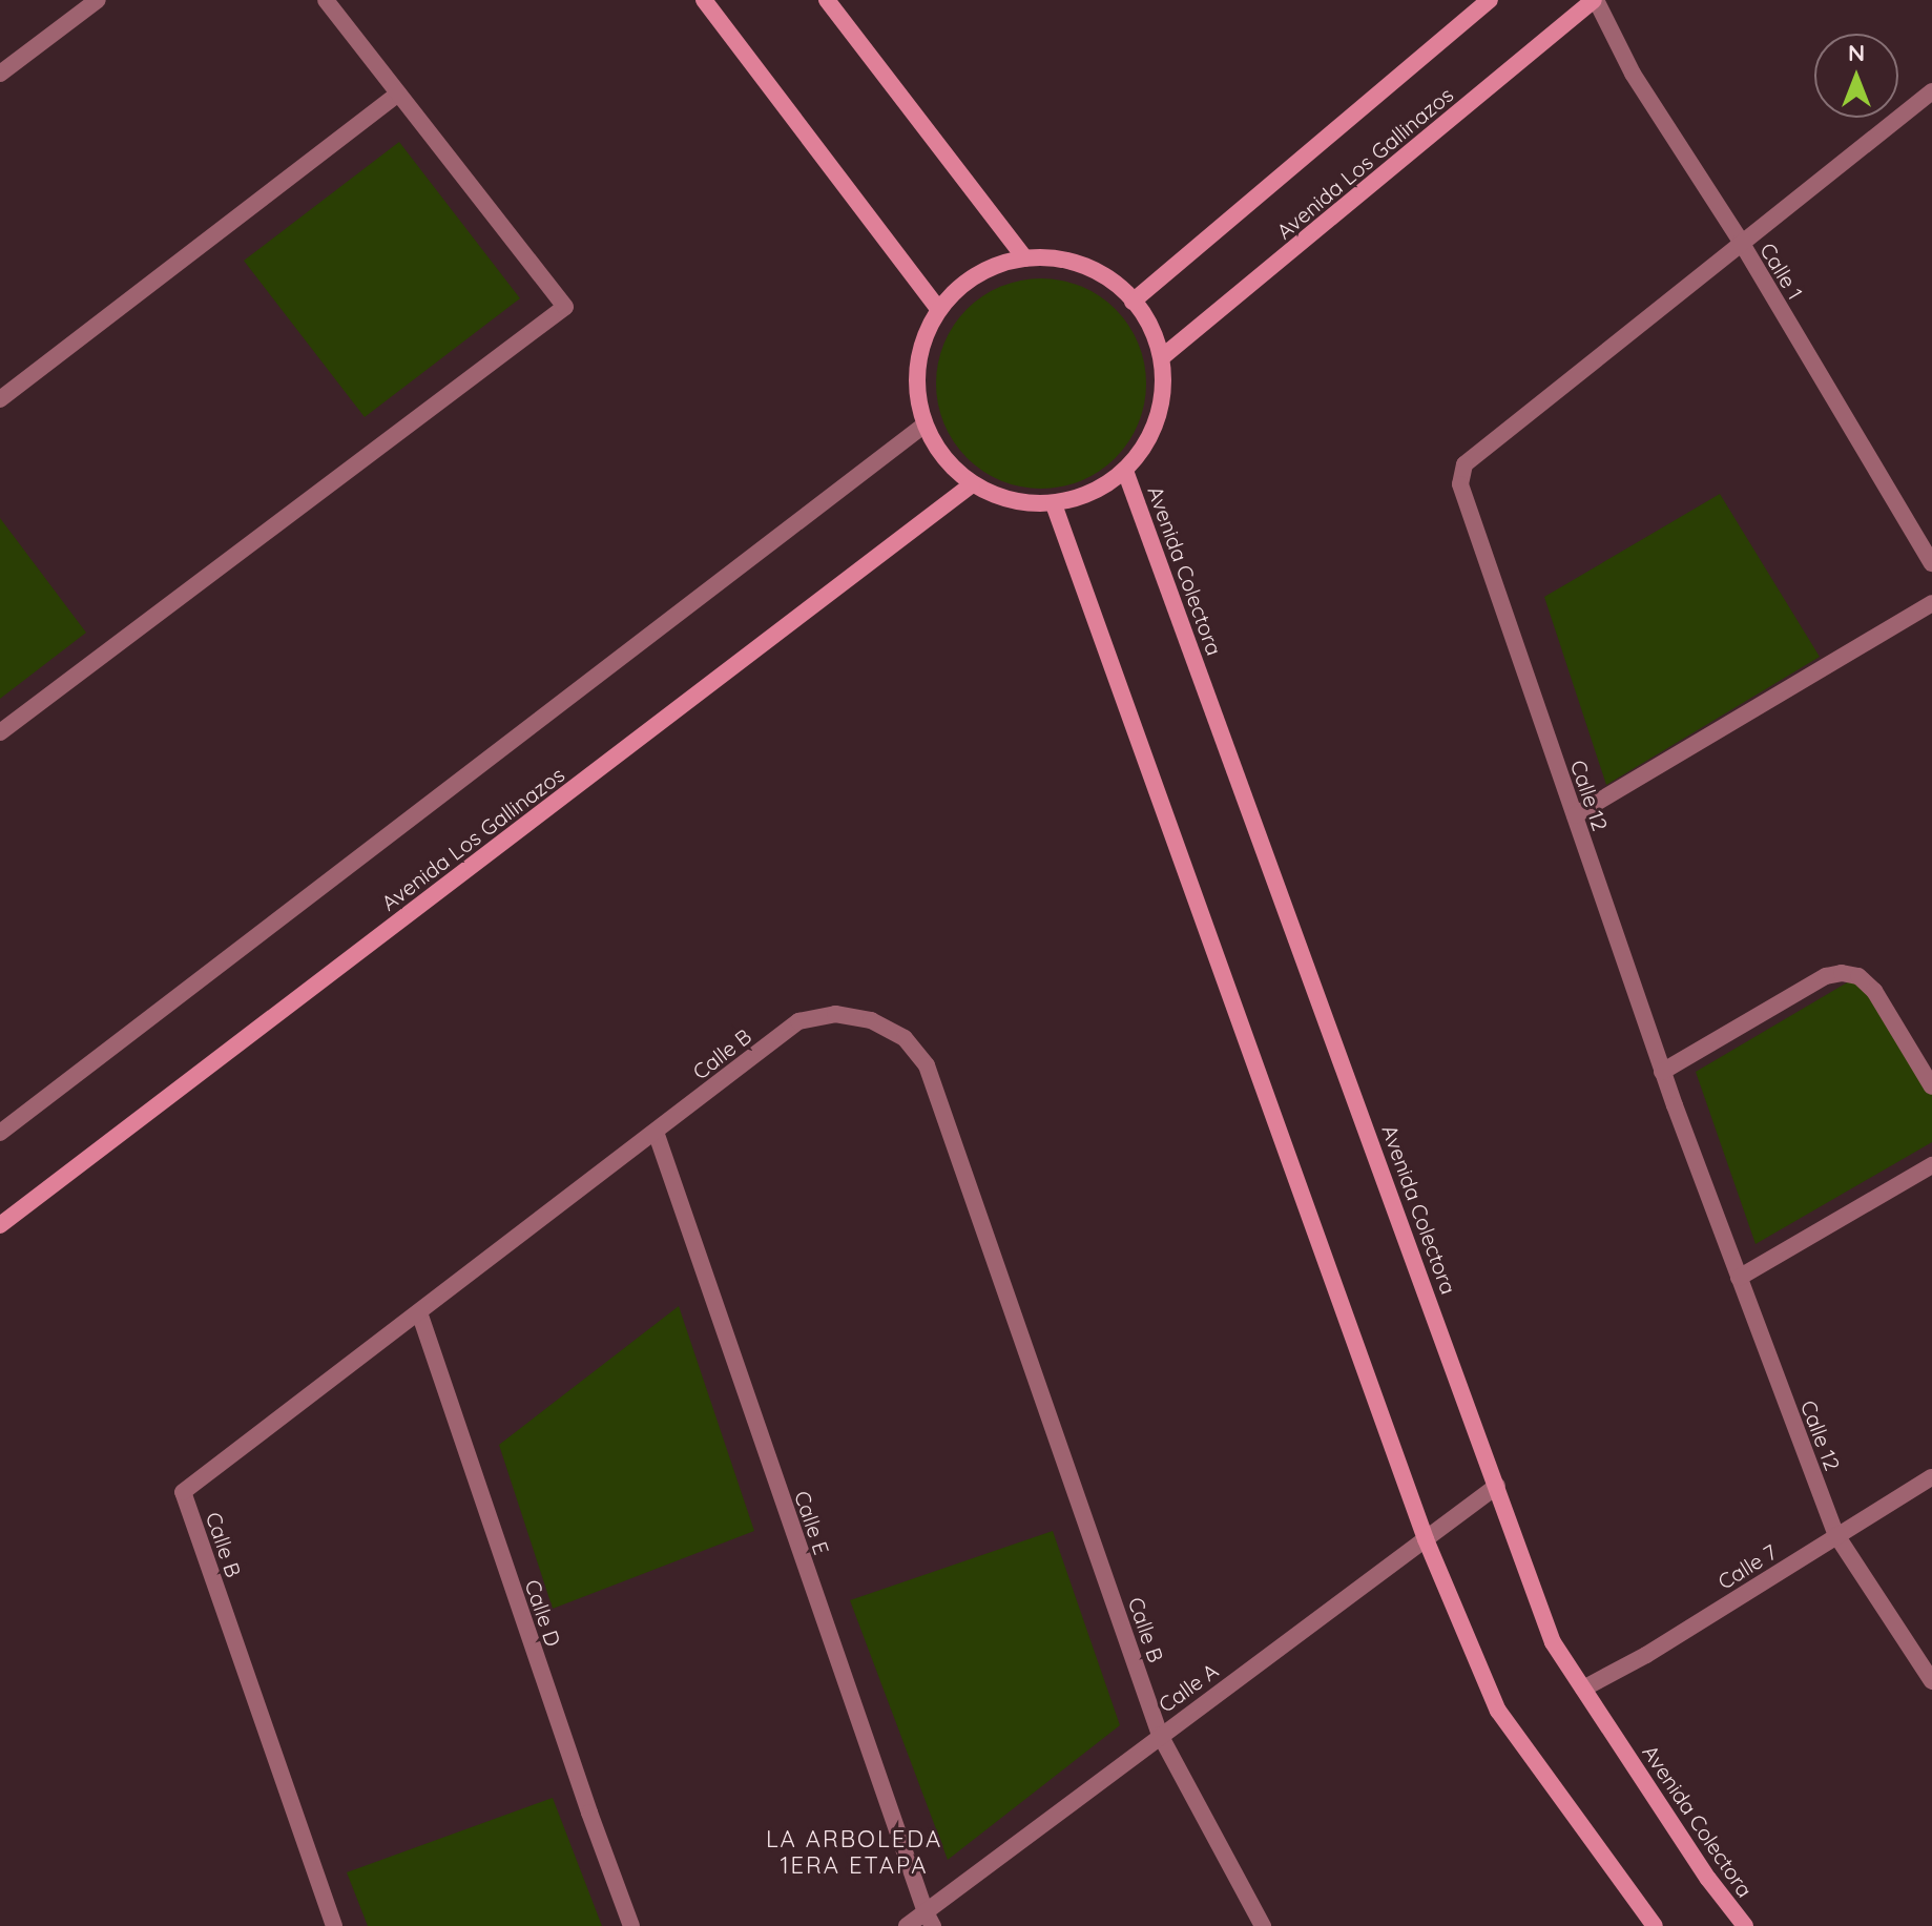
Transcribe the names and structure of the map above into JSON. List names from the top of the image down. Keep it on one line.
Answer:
{"streets":{"street":["Avenida Los Gallinazos","Calle 1","Avenida Colectora","Calle 12","Calle B","Calle E","Calle 7","Calle D","Calle A"]},"crossings":[["Avenida Los Gallinazos","Calle 1"],["Avenida Los Gallinazos","Avenida Colectora"],["Calle 1","Calle 12"],["Avenida Colectora","Calle 7"],["Avenida Colectora","Calle A"],["Calle 12","Calle 7"],["Calle B","Calle E"],["Calle B","Calle D"],["Calle B","Calle A"],["Calle E","Calle A"]],"districts":["LA ARBOLEDA 1ERA ETAPA"],"north":"top"}
